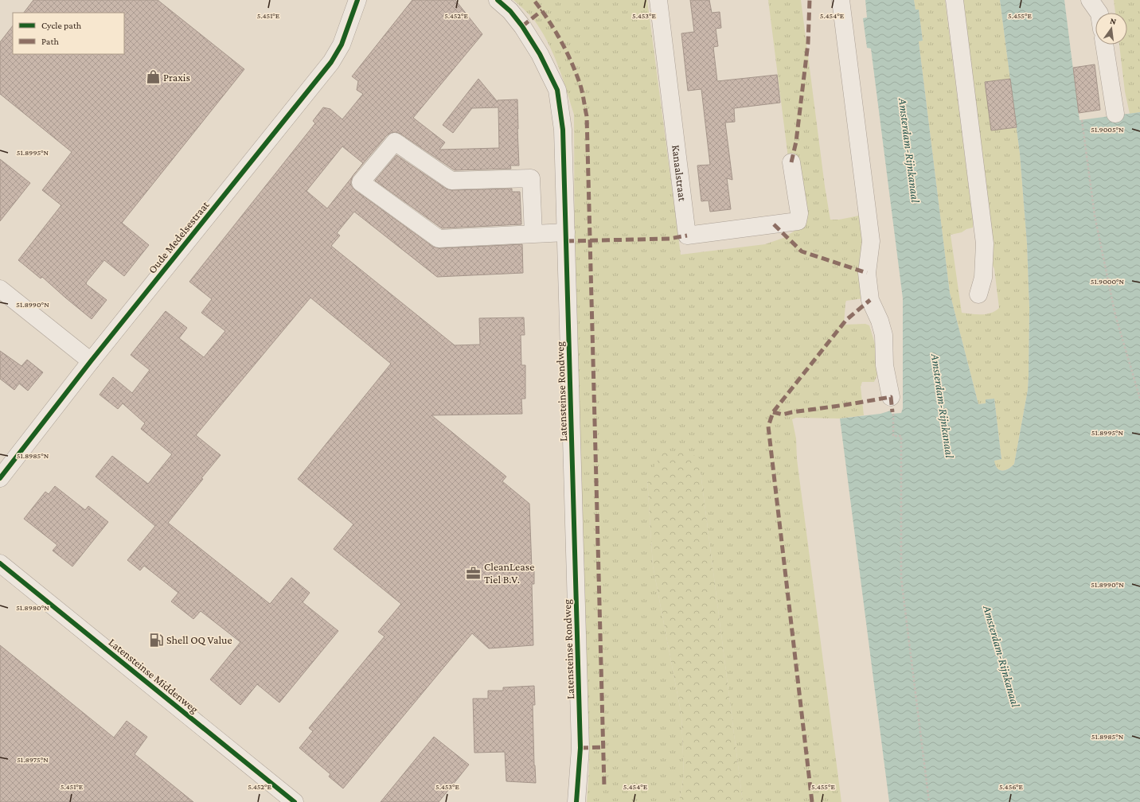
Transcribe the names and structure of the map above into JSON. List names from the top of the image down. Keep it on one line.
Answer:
{"streets":{"street":["Kanaalstraat","Oude Medelsestraat","Latensteinse Rondweg","Latensteinse Middenweg"]},"water":["Amsterdam-Rijnkanaal"],"places":{"shop":["Praxis"],"office":["CleanLease Tiel B.V."],"fuel station":["Shell OQ Value"]},"legend":["Cycle path","Path"],"north":"top","coordinates":["5.451°E","5.452°E","5.453°E","5.454°E","5.455°E","51.9005°N","51.8995°N","51.9000°N","51.8990°N","51.8985°N","51.8980°N","51.8975°N","5.456°E"]}
